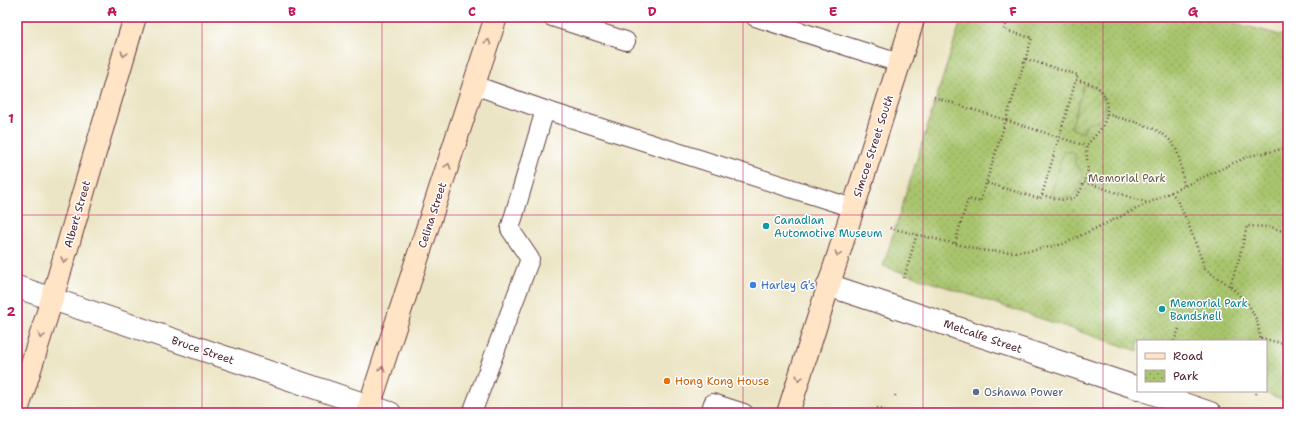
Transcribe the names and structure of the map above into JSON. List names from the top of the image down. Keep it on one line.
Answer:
{"streets":{"street":["Simcoe Street South","Albert Street","Celina Street","Metcalfe Street","Bruce Street"]},"crossings":[["Simcoe Street South","Metcalfe Street"],["Albert Street","Bruce Street"],["Celina Street","Bruce Street"]],"one_way":["Simcoe Street South","Albert Street","Celina Street"],"parks":["Memorial Park"],"places":["Canadian Automotive Museum","Harley G's","Memorial Park Bandshell","Hong Kong House","Oshawa Power"],"legend":["Road","Park"],"grid":{"columns":["A","B","C","D","E","F","G"],"rows":["1","2"]}}
